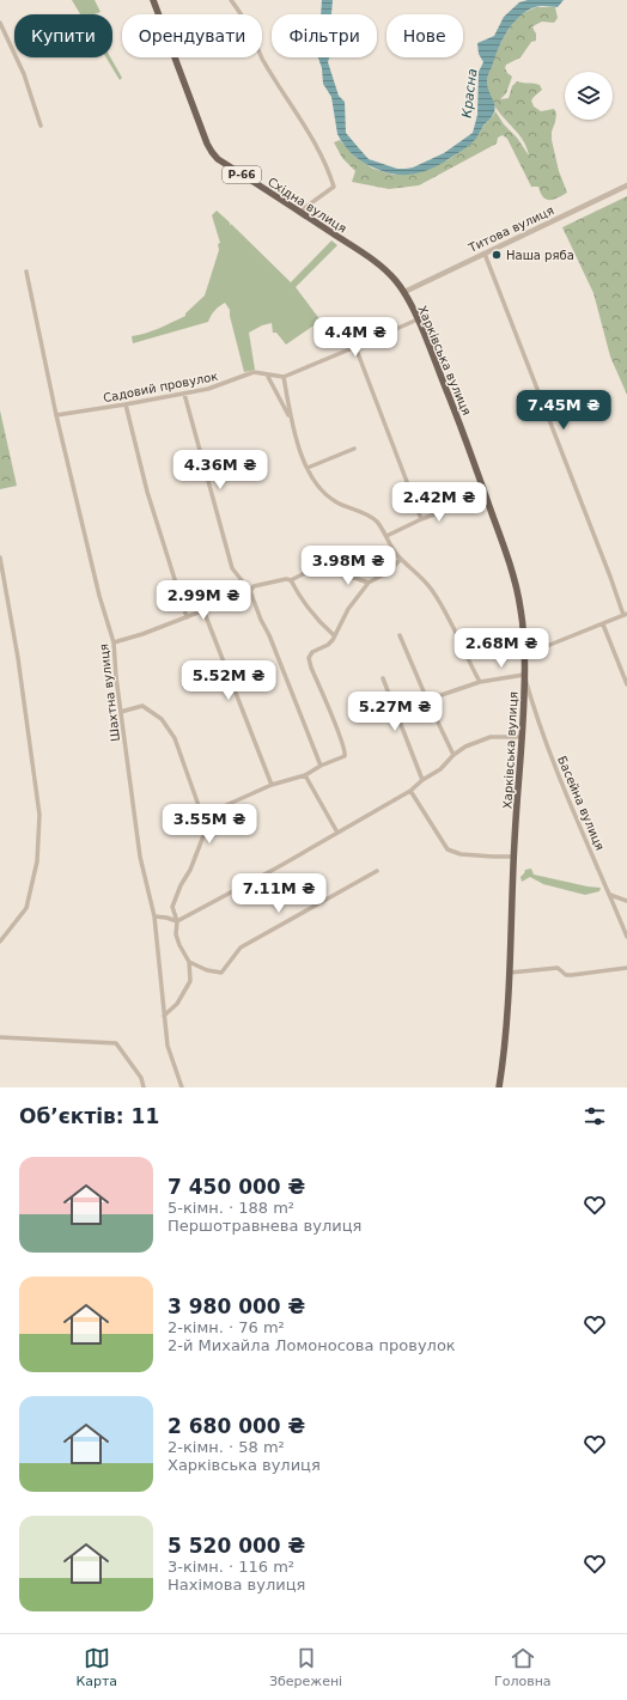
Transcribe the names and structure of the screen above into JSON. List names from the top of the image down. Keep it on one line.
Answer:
{"streets":{"main road":["Р-66","Східна вулиця","Харківська вулиця"],"street":["Титова вулиця","Садовий провулок","Шахтна вулиця","Басейна вулиця"]},"crossings":[["Східна вулиця","Титова вулиця"],["Східна вулиця","Харківська вулиця"],["Титова вулиця","Харківська вулиця"],["Харківська вулиця","Басейна вулиця"],["Садовий провулок","Шахтна вулиця"]],"water":["Красна"],"places":["Наша ряба"],"page":{"chip":["Купити","Орендувати","Фільтри","Нове"],"price":["4.4M ₴","7.45M ₴","4.36M ₴","2.42M ₴","3.98M ₴","2.99M ₴","2.68M ₴","5.52M ₴","5.27M ₴","3.55M ₴","7.11M ₴"],"heading":"Об’єктів: 11","list":[{"name":"7 450 000 ₴","note":"5-кімн. · 188 m² · Першотравнева вулиця"},{"name":"3 980 000 ₴","note":"2-кімн. · 76 m² · 2-й Михайла Ломоносова провулок"},{"name":"2 680 000 ₴","note":"2-кімн. · 58 m² · Харківська вулиця"},{"name":"5 520 000 ₴","note":"3-кімн. · 116 m² · Нахімова вулиця"}],"tabs":["Карта","Збережені","Головна"]}}
